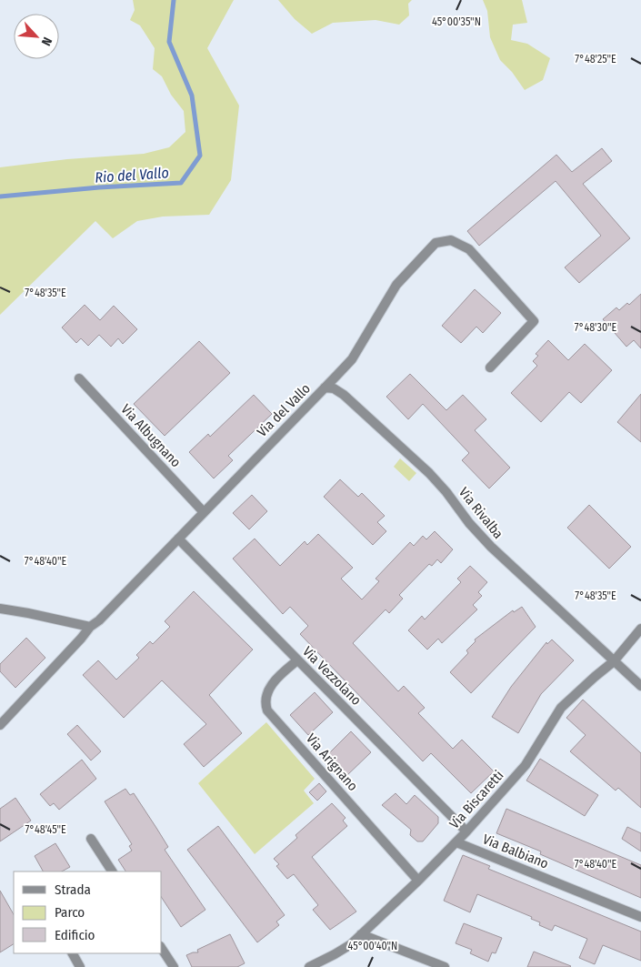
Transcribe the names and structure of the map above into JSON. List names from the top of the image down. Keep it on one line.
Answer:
{"streets":{"street":["Via del Vallo","Via Albugnano","Via Rivalba","Via Vezzolano","Via Arignano","Via Biscaretti","Via Balbiano"]},"crossings":[["Via del Vallo","Via Albugnano"],["Via del Vallo","Via Rivalba"],["Via del Vallo","Via Vezzolano"],["Via Rivalba","Via Biscaretti"],["Via Vezzolano","Via Arignano"],["Via Vezzolano","Via Biscaretti"],["Via Arignano","Via Biscaretti"],["Via Biscaretti","Via Balbiano"]],"water":["Rio del Vallo"],"legend":["Strada","Parco","Edificio"],"north":"bottom right","coordinates":["45°00'35\"N","7°48'25\"E","7°48'35\"E","7°48'30\"E","7°48'40\"E","7°48'45\"E","45°00'40\"N"]}
